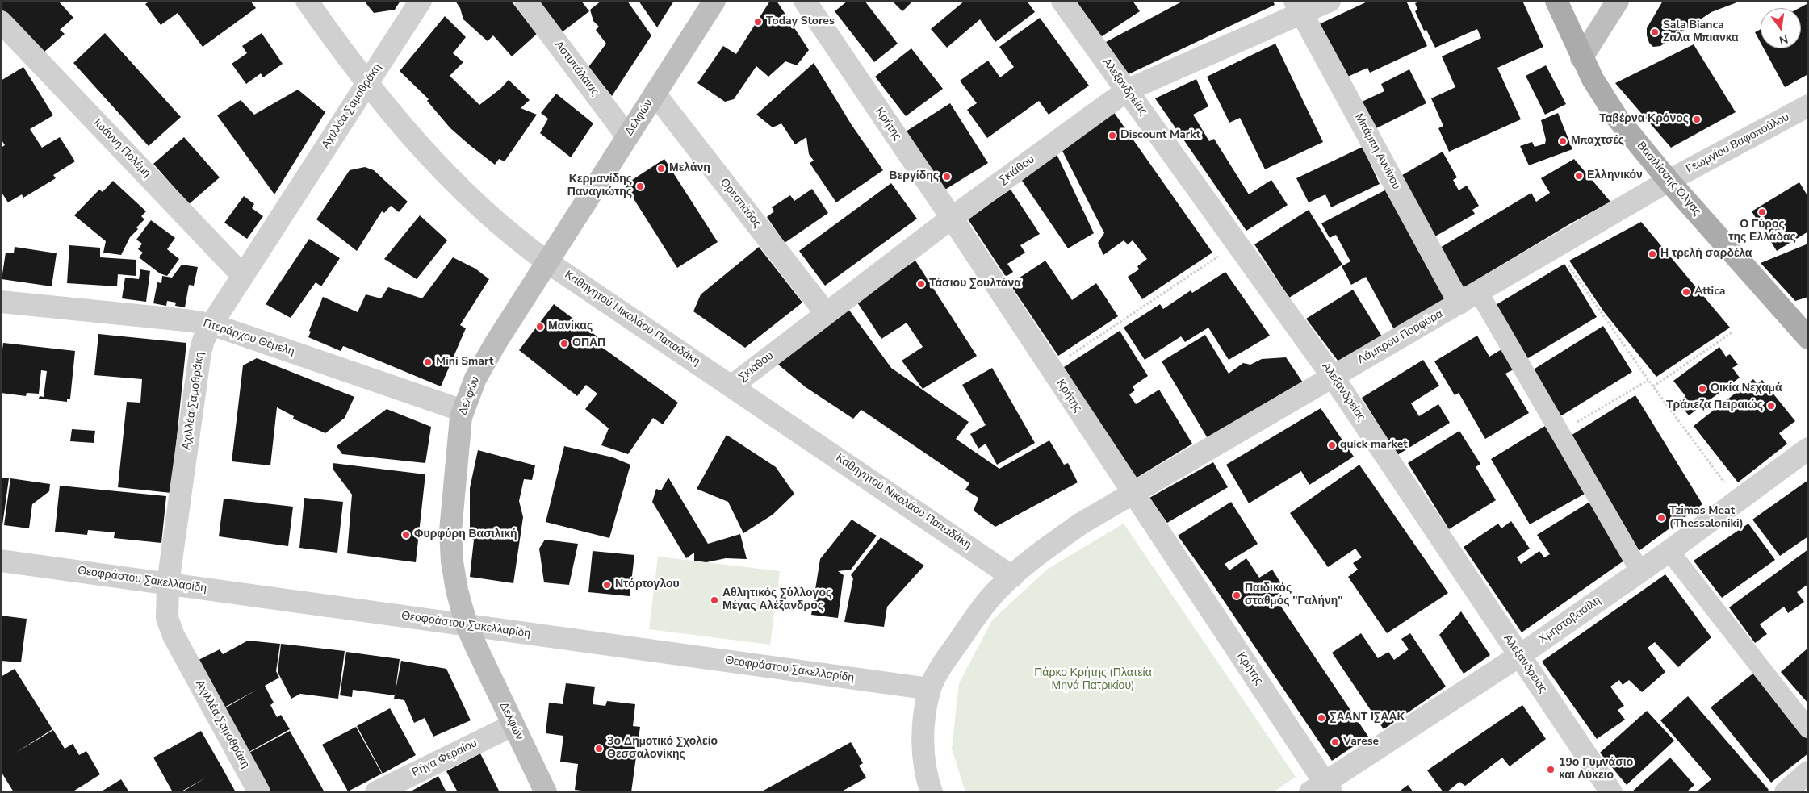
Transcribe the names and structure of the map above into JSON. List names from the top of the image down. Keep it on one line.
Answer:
{"streets":{"main road":["Δελφών","Βασιλίσσης Όλγας"],"street":["Αστυπάλαιας","Αλεξανδρείας","Αχιλλέα Σαμοθράκη","Κρήτης","Γεωργίου Βαφοπούλου","Ιωάννη Πολέμη","Μπάμπη Αννίνου","Σκιάθου","Ορεστιάδος","Καθηγητού Νικολάου Παπαδάκη","Λάμπρου Πορφύρα","Πτεράρχου Θέμελη","Θεοφράστου Σακελλαρίδη","Χρηστοβασίλη","Ρήγα Φεραίου"]},"crossings":[["Αστυπάλαιας","Δελφών"],["Αλεξανδρείας","Σκιάθου"],["Αλεξανδρείας","Λάμπρου Πορφύρα"],["Αλεξανδρείας","Χρηστοβασίλη"],["Αχιλλέα Σαμοθράκη","Ιωάννη Πολέμη"],["Αχιλλέα Σαμοθράκη","Καθηγητού Νικολάου Παπαδάκη"],["Αχιλλέα Σαμοθράκη","Πτεράρχου Θέμελη"],["Αχιλλέα Σαμοθράκη","Θεοφράστου Σακελλαρίδη"],["Δελφών","Ορεστιάδος"],["Δελφών","Καθηγητού Νικολάου Παπαδάκη"],["Δελφών","Πτεράρχου Θέμελη"],["Δελφών","Θεοφράστου Σακελλαρίδη"],["Δελφών","Ρήγα Φεραίου"],["Κρήτης","Σκιάθου"],["Κρήτης","Λάμπρου Πορφύρα"],["Κρήτης","Χρηστοβασίλη"],["Γεωργίου Βαφοπούλου","Βασιλίσσης Όλγας"],["Γεωργίου Βαφοπούλου","Λάμπρου Πορφύρα"],["Μπάμπη Αννίνου","Σκιάθου"],["Μπάμπη Αννίνου","Λάμπρου Πορφύρα"],["Σκιάθου","Ορεστιάδος"],["Σκιάθου","Καθηγητού Νικολάου Παπαδάκη"],["Βασιλίσσης Όλγας","Λάμπρου Πορφύρα"],["Καθηγητού Νικολάου Παπαδάκη","Λάμπρου Πορφύρα"],["Λάμπρου Πορφύρα","Θεοφράστου Σακελλαρίδη"]],"parks":["Πάρκο Κρήτης (Πλατεία Μηνά Πατρικίου)"],"places":["Today Stores","Sala Bianca Ζαλα Μπιανκα","Ταβέρνα Κρόνος","Discount Markt","Μπαχτσές","Μελάνη","Ελληνικόν","Βεργίδης","Κερμανίδης Παναγιώτης","Ο Γύρος της Ελλάδας","Η τρελή σαρδέλα","Τάσιου Σουλτάνα","Attica","Μανίκας","ΟΠΑΠ","Mini Smart","Οικία Νεχαμά","Τράπεζα Πειραιώς","quick market","Tzimas Meat (Thessaloniki)","Φυρφύρη Βασιλική","Ντόρτογλου","Παιδικός σταθμός \"Γαλήνη\"","Αθλητικός Σύλλογος Μέγας Αλέξανδρος","ΣΑΑΝΤ ΙΣΑΑΚ","Varese","3ο Δημοτικό Σχολείο Θεσσαλονίκης","19ο Γυμνάσιο και Λύκειο"],"north":"bottom"}
